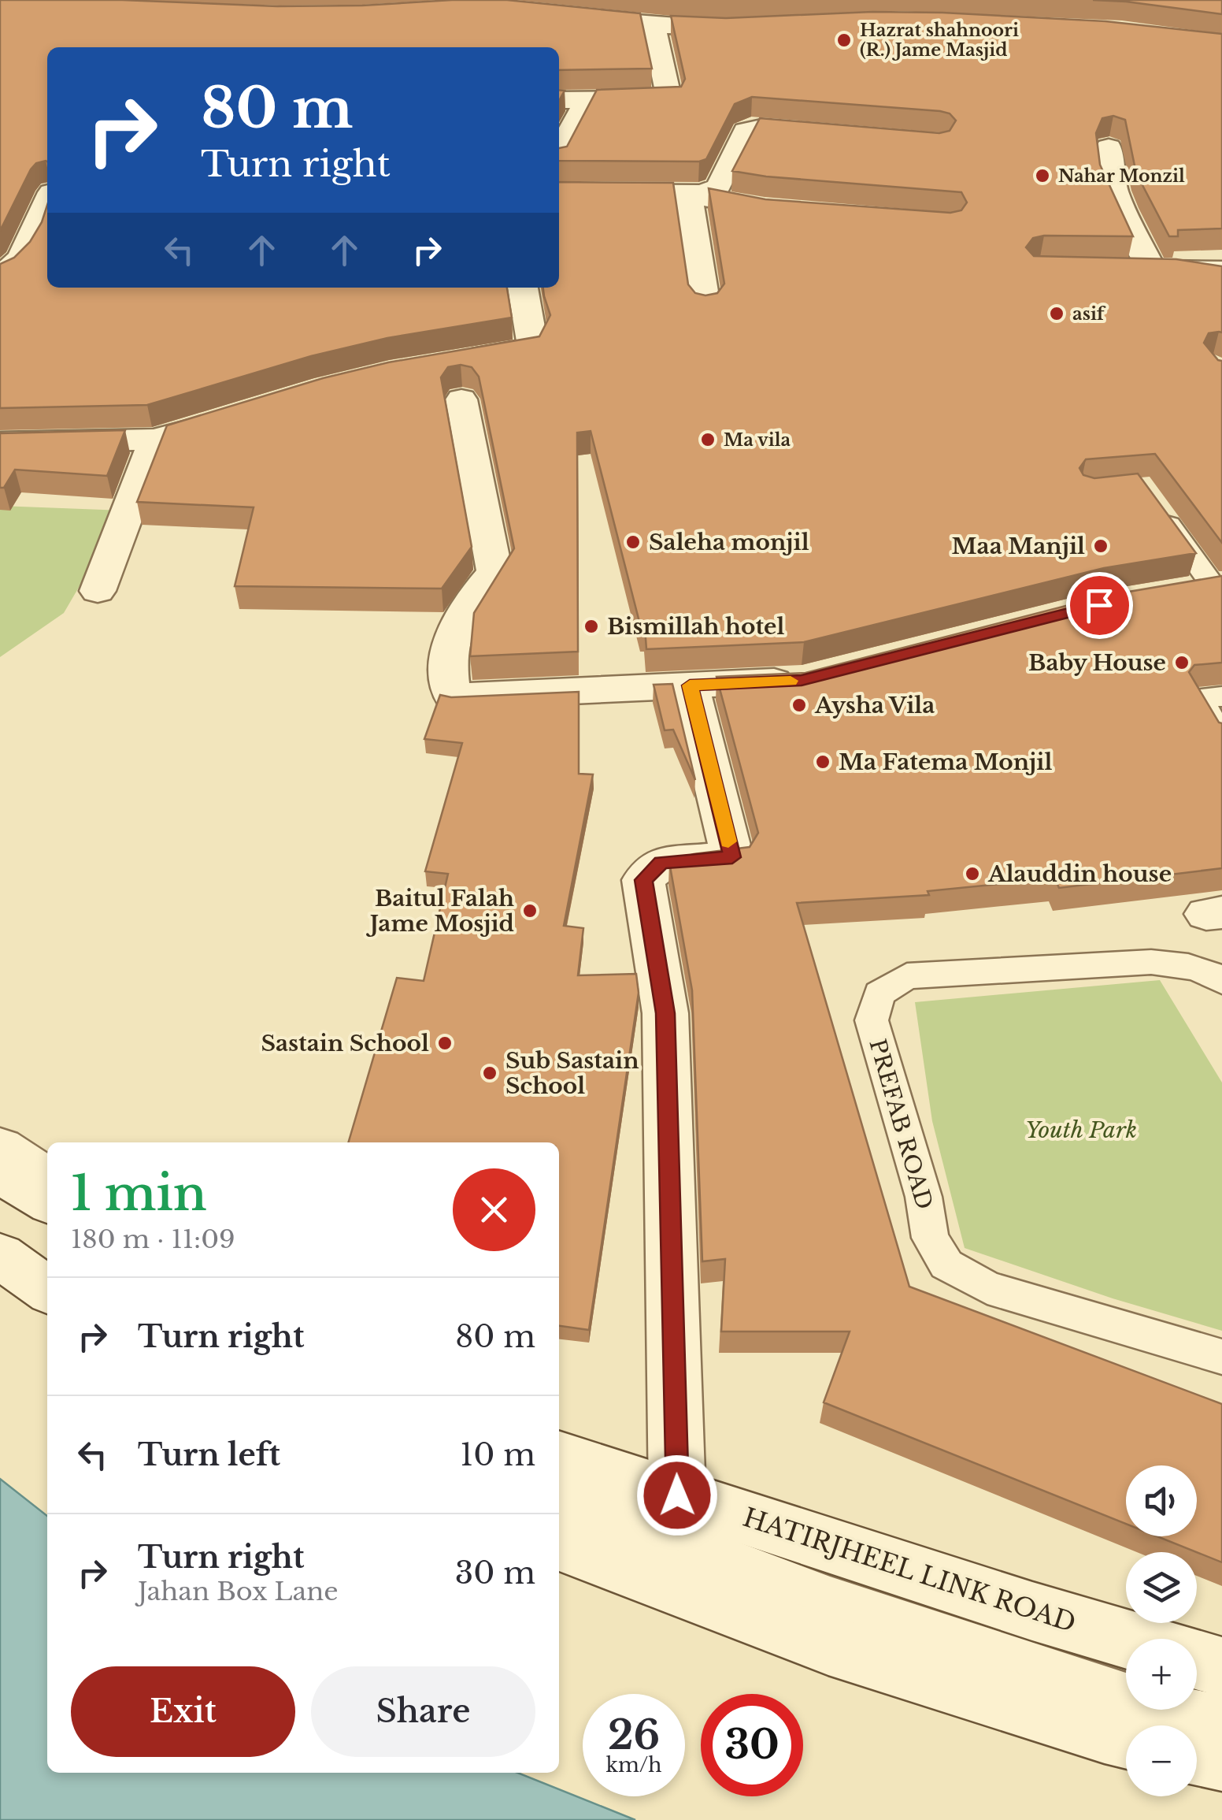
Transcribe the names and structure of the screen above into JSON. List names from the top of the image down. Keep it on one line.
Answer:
{"streets":{"street":["HATIRJHEEL LINK ROAD"],"lane":["PREFAB ROAD"]},"parks":["Youth Park"],"places":["Hazrat shahnoori (R.) Jame Masjid","Nahar Monzil","asif","Ma vila","Saleha monjil","Maa Manjil","Bismillah hotel","Baby House","Aysha Vila","Ma Fatema Monjil","Alauddin house","Baitul Falah Jame Mosjid","Sastain School","Sub Sastain School"],"page":{"turn":["80 m","Turn right"],"heading":["1 min","180 m · 11:09"],"list":[{"name":"Turn right","value":"80 m"},{"name":"Turn left","value":"10 m"},{"name":"Turn right","note":"Jahan Box Lane","value":"30 m"}],"map_buttons":["+","−"],"buttons":["Exit","Share"],"speed":"26 km/h","limit":"30"}}
